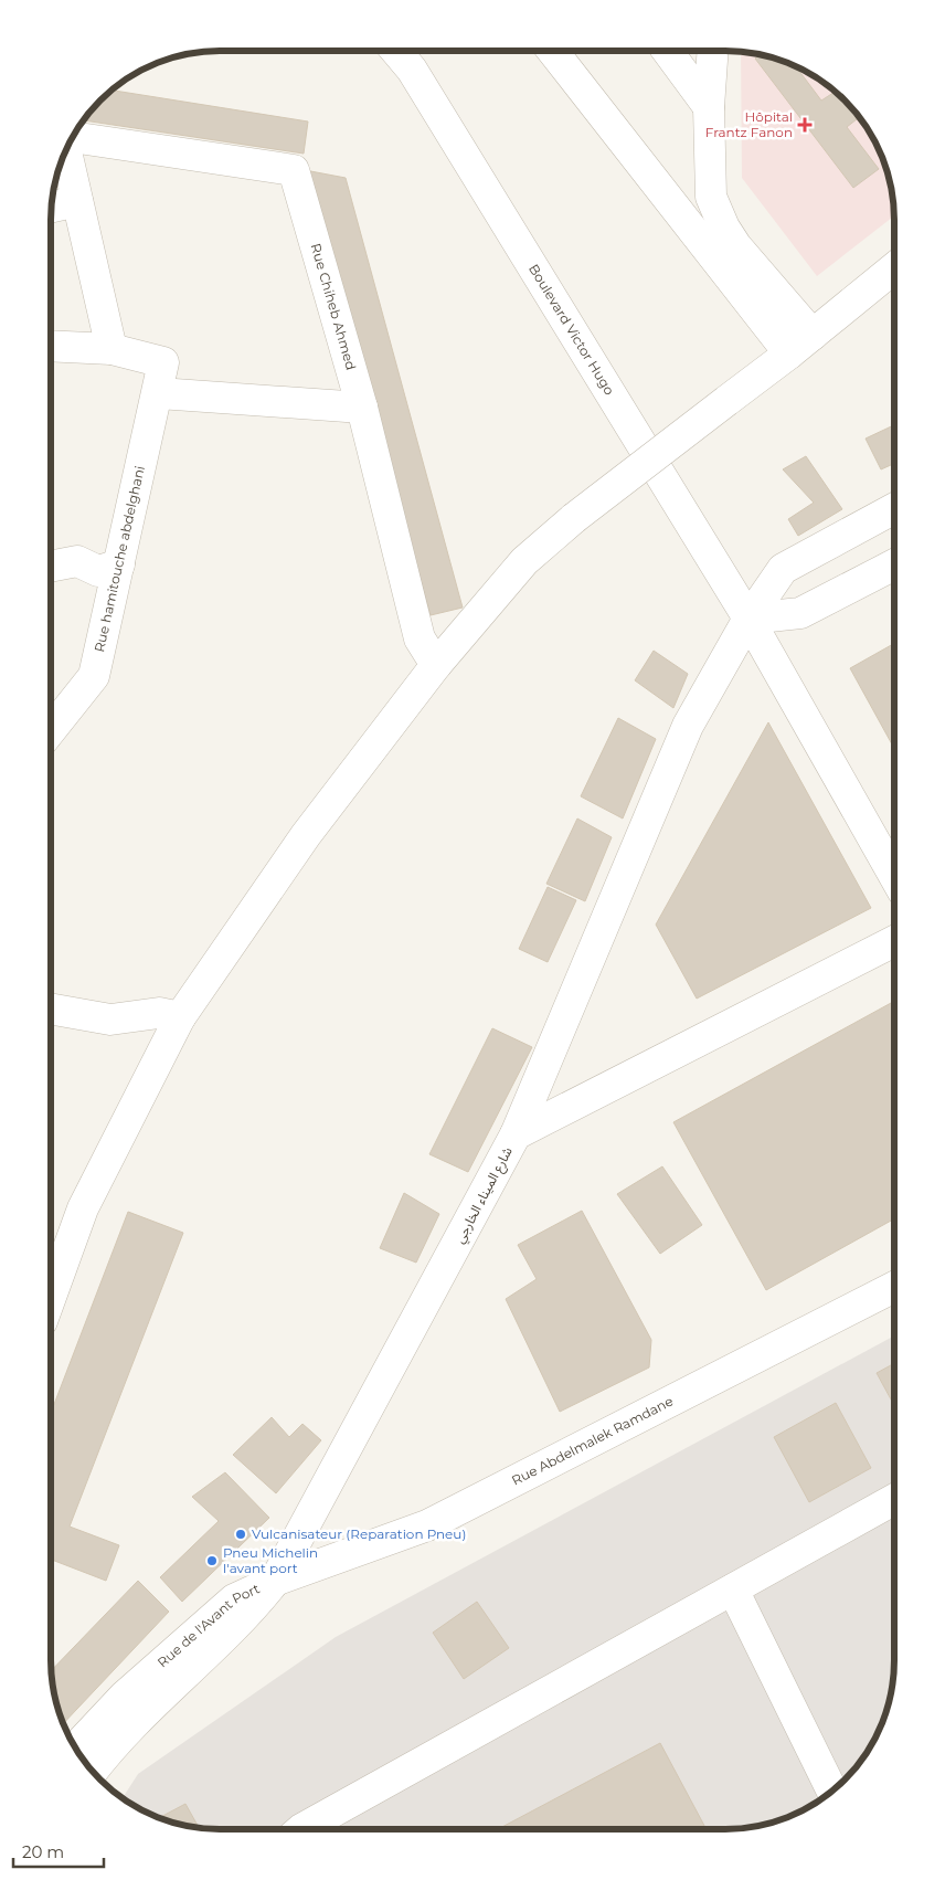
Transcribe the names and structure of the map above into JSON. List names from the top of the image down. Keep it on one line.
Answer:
{"streets":{"street":["Rue Chiheb Ahmed","Boulevard Victor Hugo","Rue hamitouche abdelghani","شارع الميناء الخارجي","Rue Abdelmalek Ramdane","Rue de l'Avant Port"]},"crossings":[["شارع الميناء الخارجي","Rue Abdelmalek Ramdane"],["شارع الميناء الخارجي","Rue de l'Avant Port"],["Rue Abdelmalek Ramdane","Rue de l'Avant Port"]],"places":{"health":["Hôpital Frantz Fanon"],"other":["Vulcanisateur (Reparation Pneu)","Pneu Michelin l'avant port"]},"scale_bar":"20 m"}
